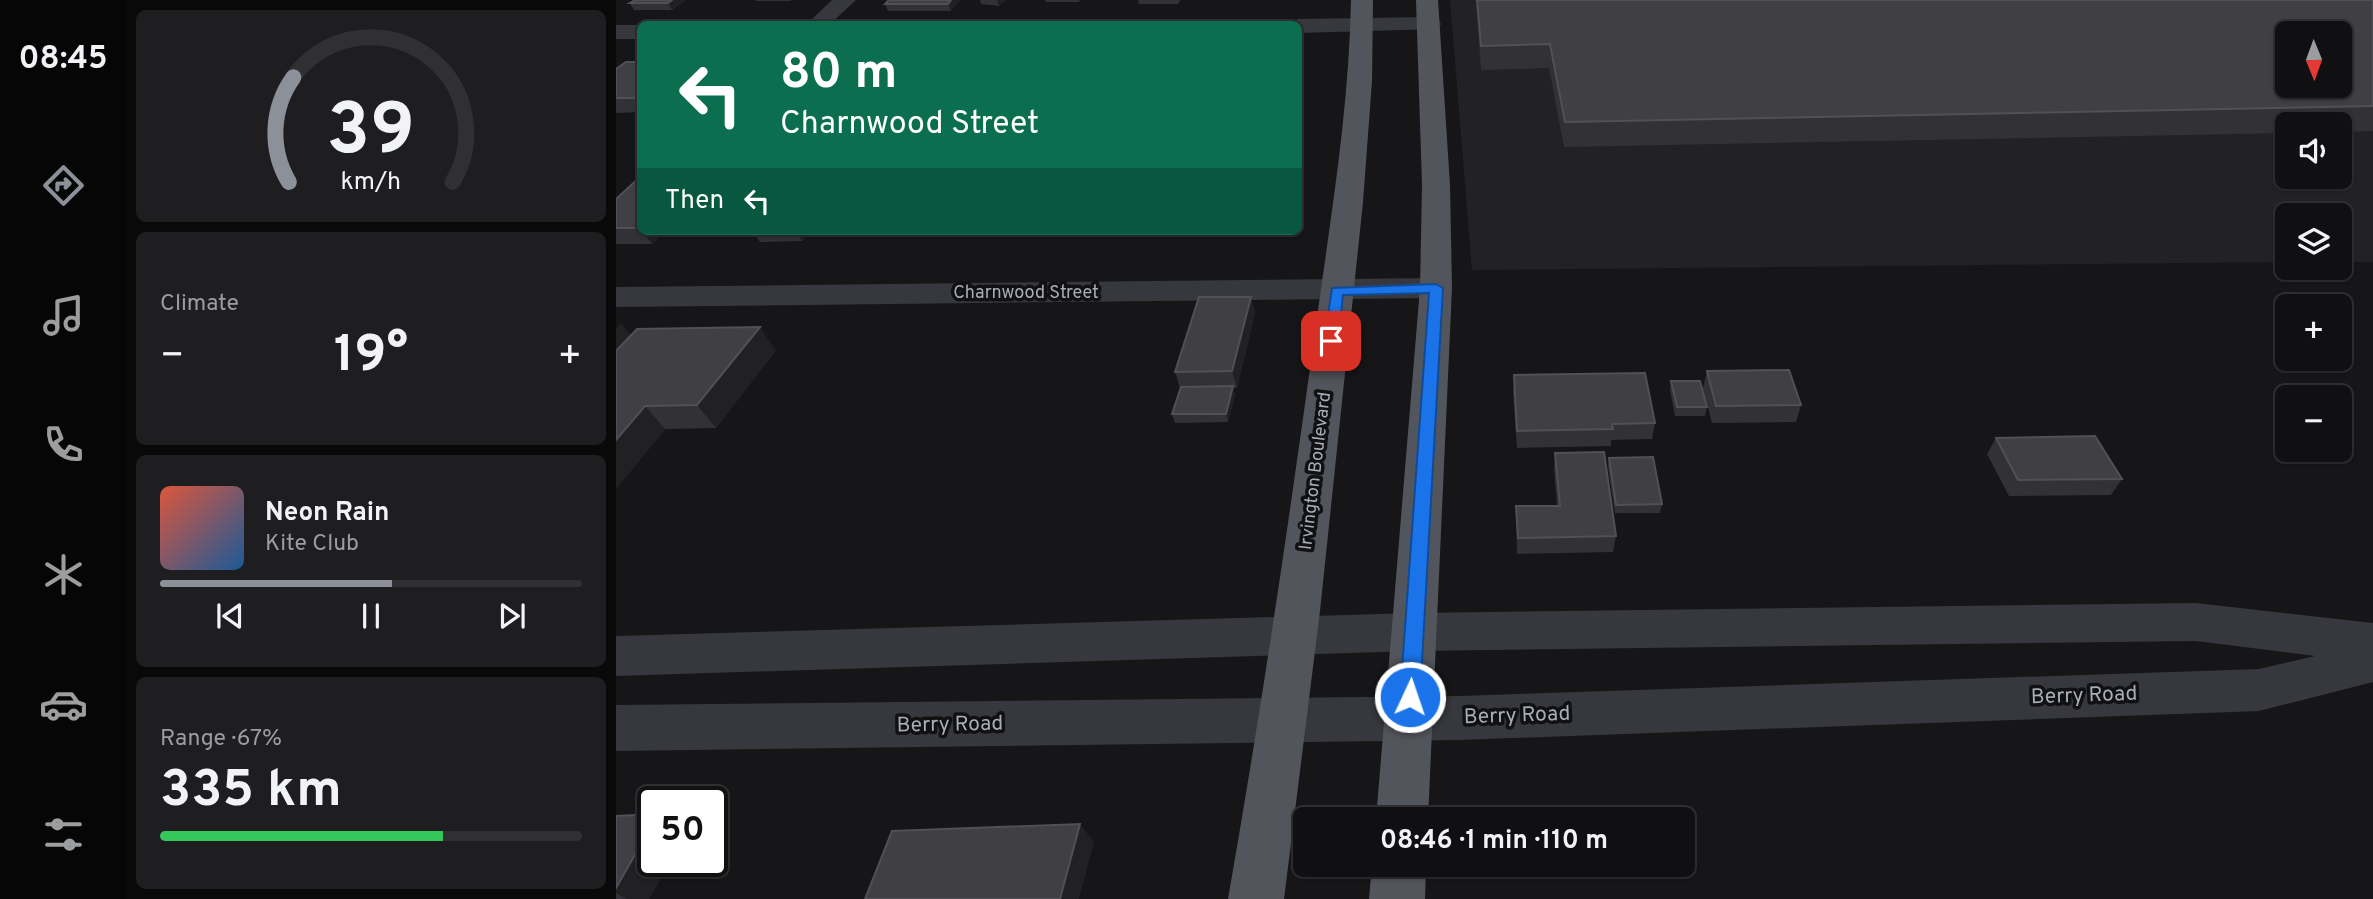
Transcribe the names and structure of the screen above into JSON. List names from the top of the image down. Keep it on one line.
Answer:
{"streets":{"main road":["Irvington Boulevard"],"street":["Charnwood Street","Berry Road"]},"crossings":[["Charnwood Street","Irvington Boulevard"],["Irvington Boulevard","Berry Road"]],"north":"bottom","page":{"tabs":"08:45","map_buttons":["+","−"],"turn":["80 m","Charnwood Street"],"then":"Then","tile":["Climate",["Range · 67%","335 km"]],"heat":["−","19°","+"],"song":["Neon Rain","Kite Club"],"limit":"50","trip":"08:46 · 1 min · 110 m","gauge":["39","km/h"]}}
